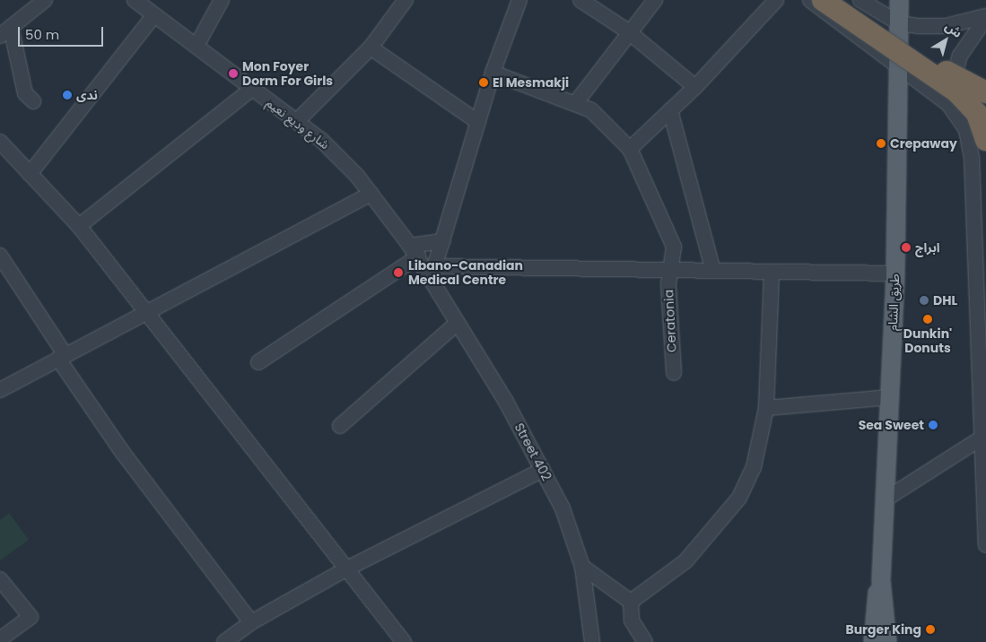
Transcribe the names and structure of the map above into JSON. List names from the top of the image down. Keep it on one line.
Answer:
{"streets":{"main road":["طريق الشام"],"street":["شارع وديع نعيم","Ceratonia","Street 402"]},"crossings":[["شارع وديع نعيم","Street 402"]],"places":["Mon Foyer Dorm For Girls","El Mesmakji","ندى","Crepaway","ابراج","Libano-Canadian Medical Centre","DHL","Dunkin' Donuts","Sea Sweet","Burger King"],"scale_bar":"50 m","north":"top right"}
